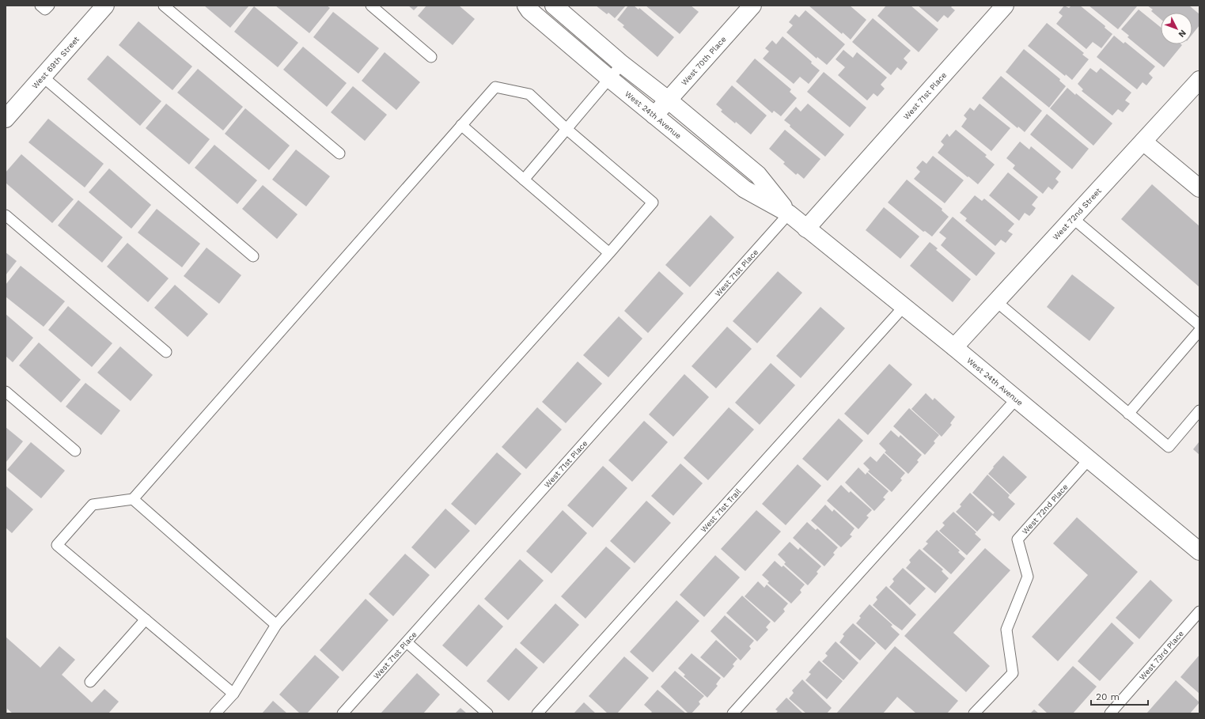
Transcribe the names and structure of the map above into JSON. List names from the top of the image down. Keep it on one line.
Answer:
{"streets":{"street":["West 70th Place","West 69th Street","West 71st Place","West 24th Avenue","West 72nd Street"],"lane":["West 72nd Place","West 71st Trail","West 73rd Place"]},"crossings":[["West 70th Place","West 24th Avenue"],["West 71st Place","West 24th Avenue"],["West 24th Avenue","West 72nd Street"],["West 24th Avenue","West 72nd Place"],["West 24th Avenue","West 71st Trail"]],"scale_bar":"20 m","north":"bottom right"}
